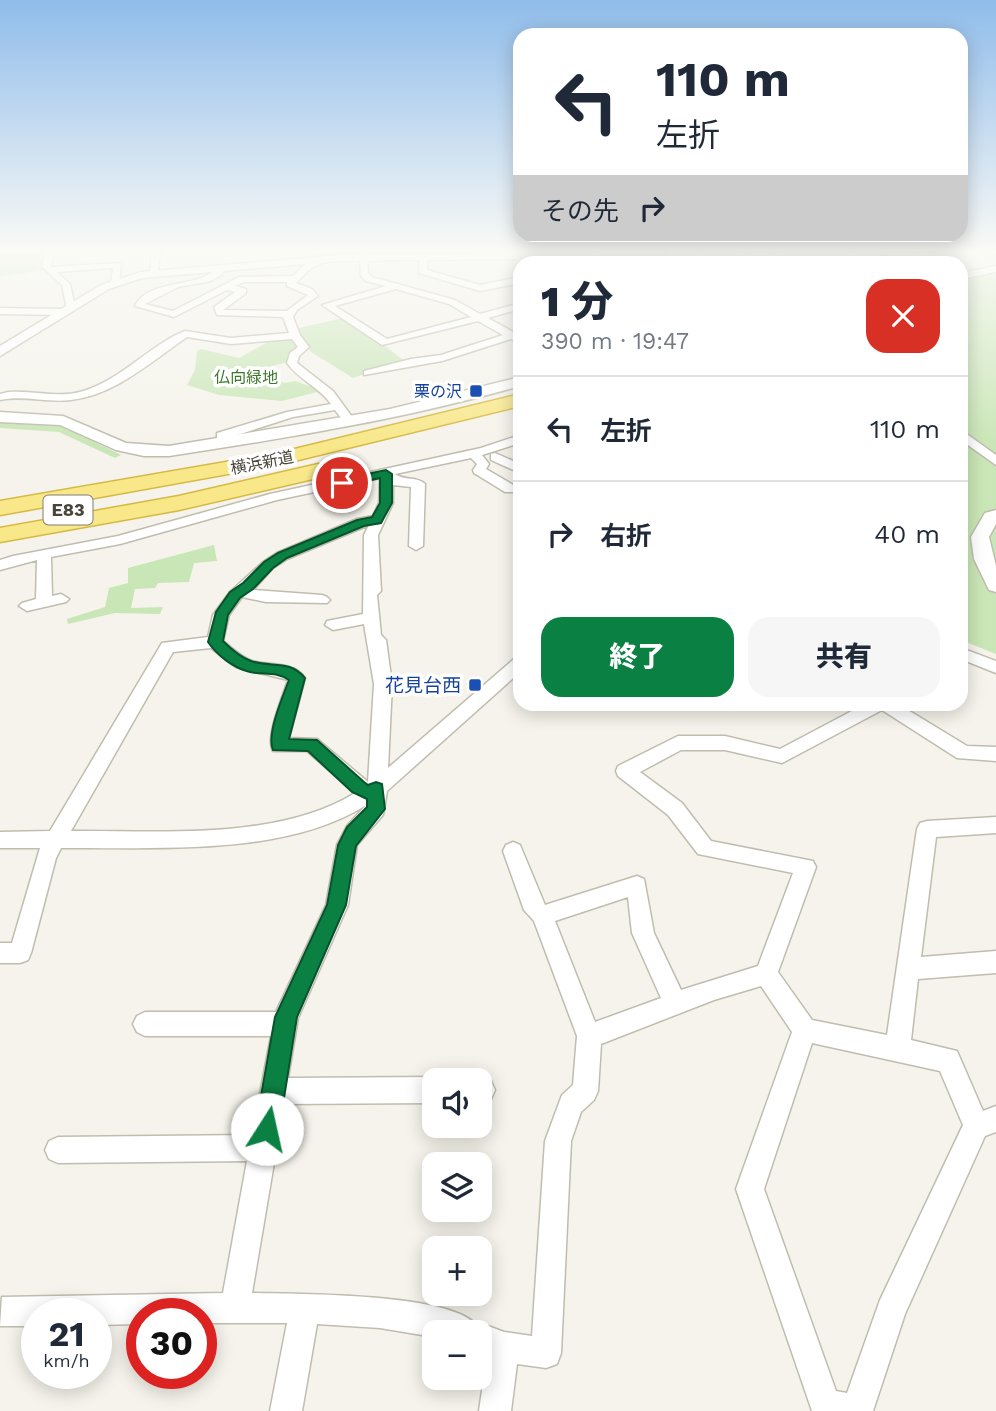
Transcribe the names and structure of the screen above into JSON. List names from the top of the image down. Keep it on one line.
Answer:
{"streets":{"highway":["横浜新道","E83"]},"parks":["仏向緑地"],"places":{"transit":["栗の沢","花見台西"]},"page":{"turn":["110 m","左折"],"then":"その先","heading":["1 分","390 m · 19:47"],"list":[{"name":"左折","value":"110 m"},{"name":"右折","value":"40 m"}],"buttons":["終了","共有"],"map_buttons":["+","−"],"speed":"21 km/h","limit":"30"}}
